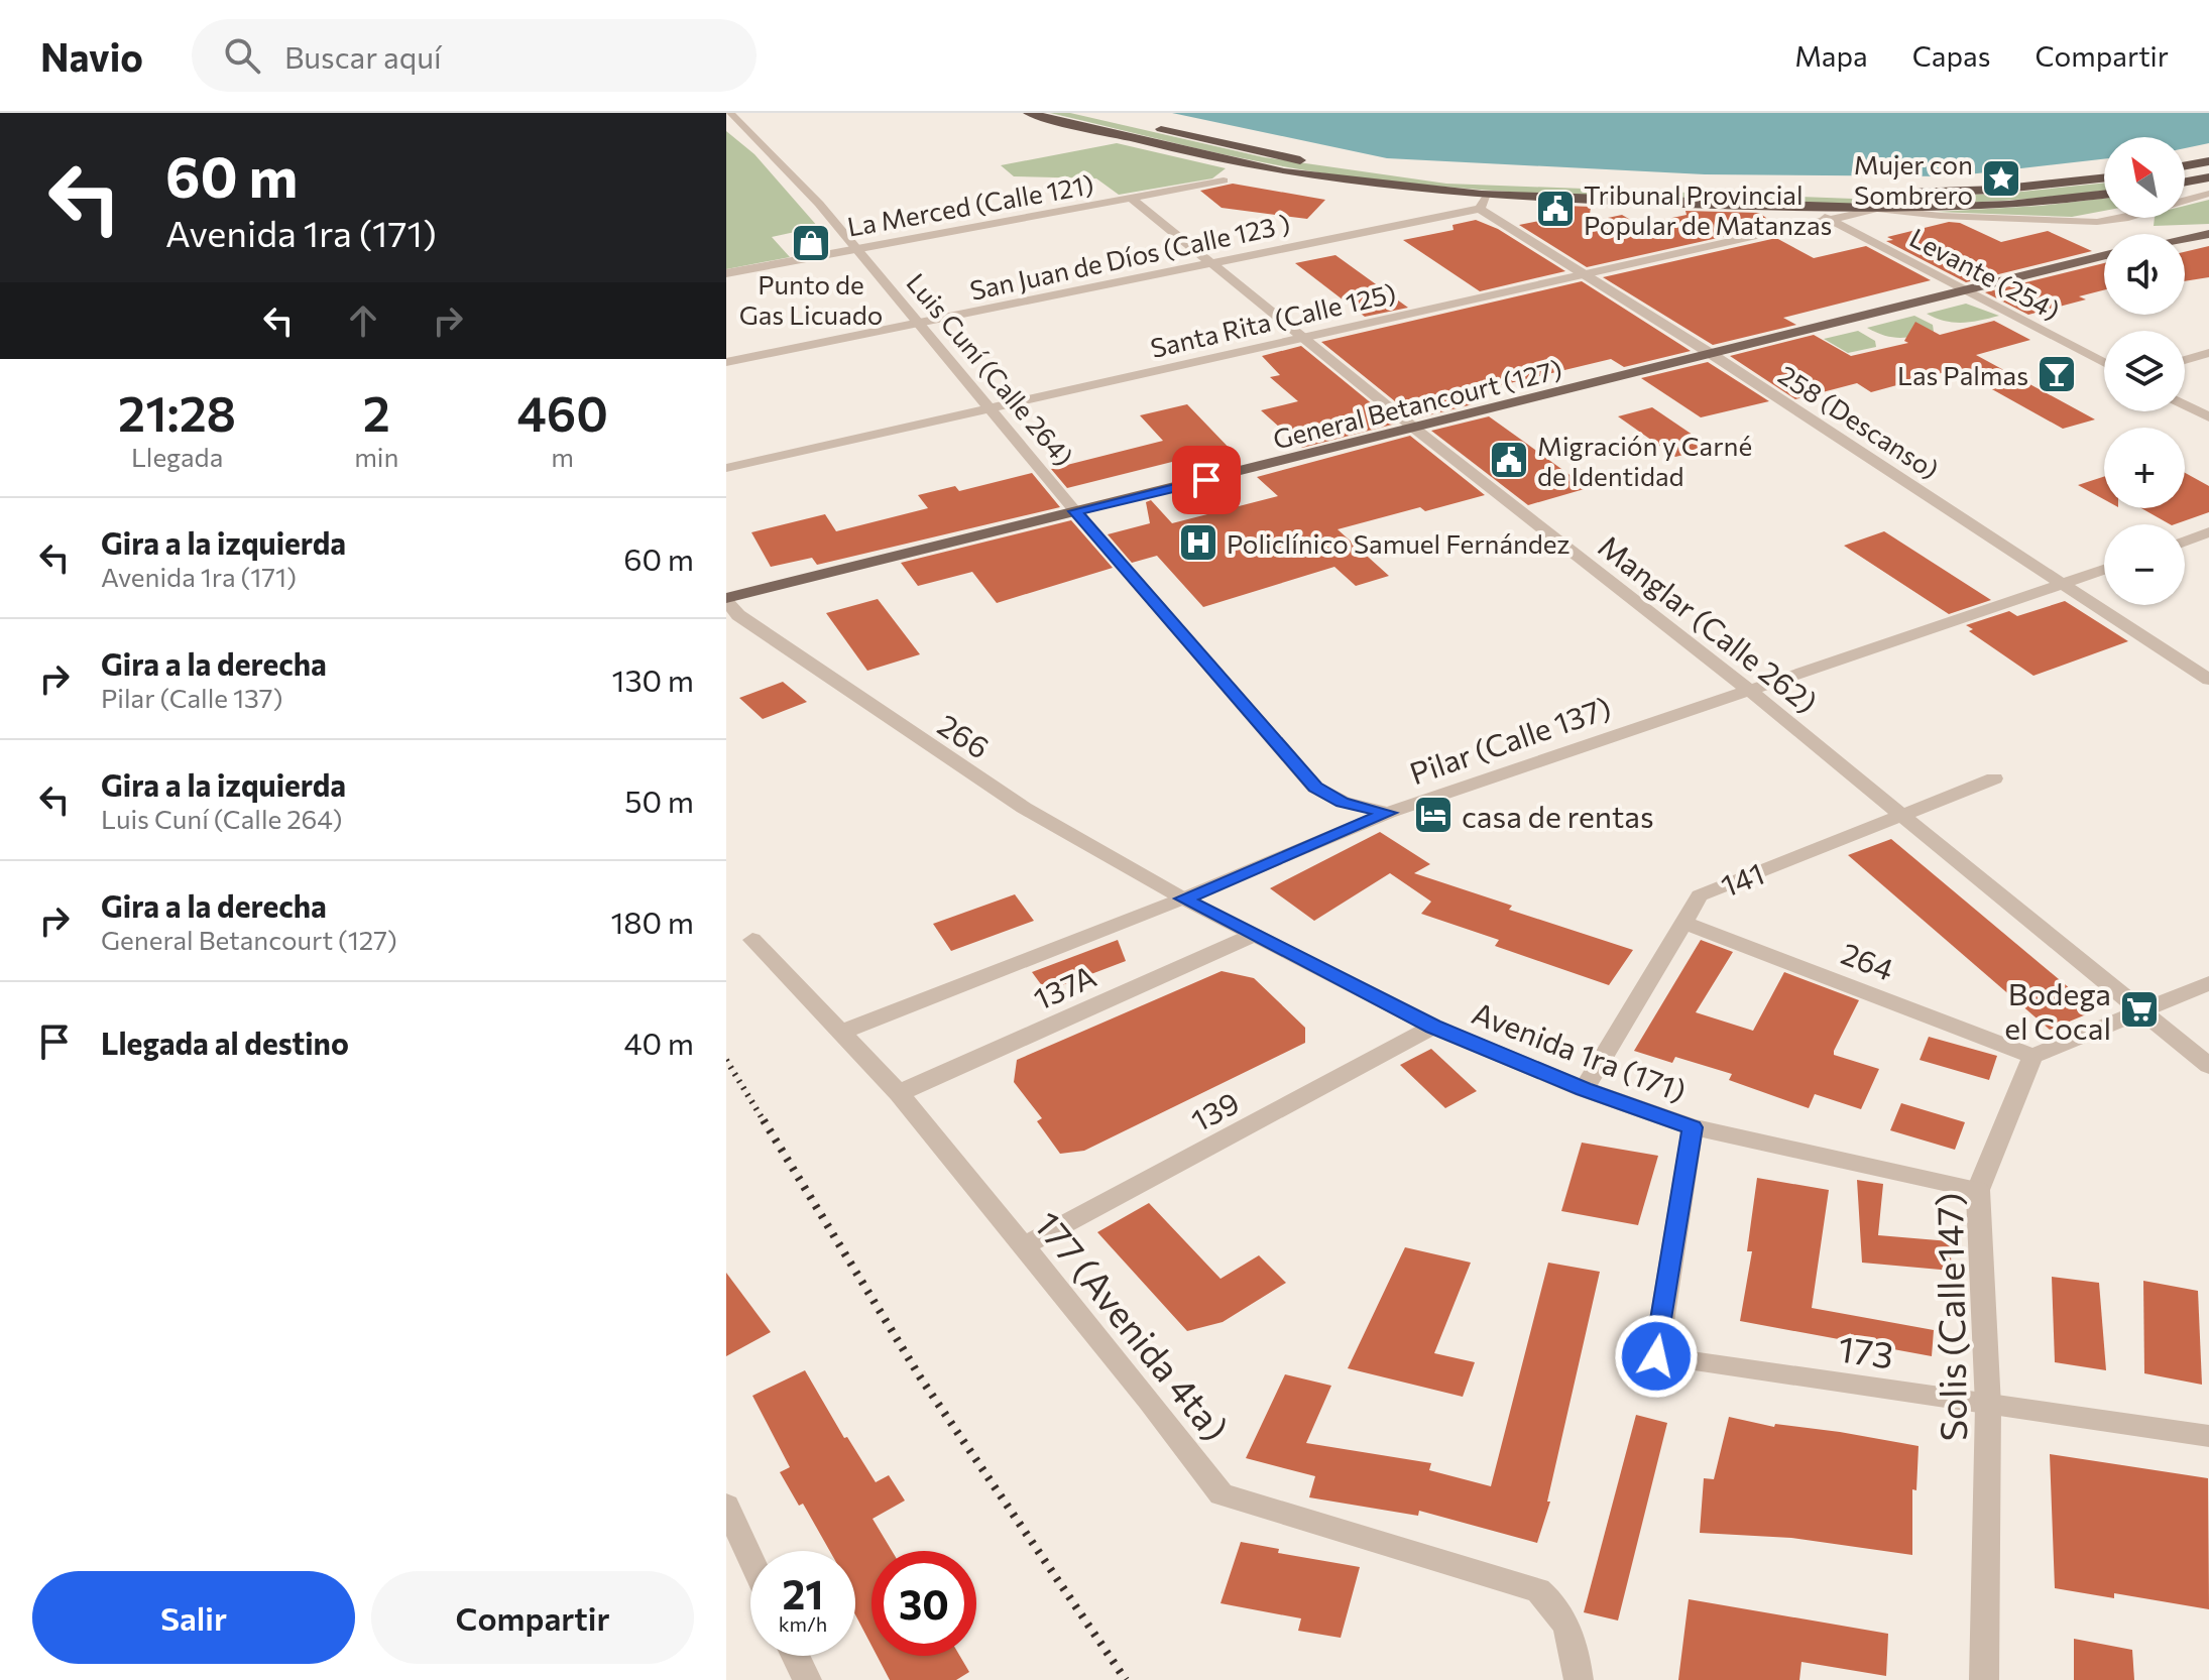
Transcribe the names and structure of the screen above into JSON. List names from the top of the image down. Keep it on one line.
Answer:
{"streets":{"main road":["General Betancourt (127)"],"street":["La Merced (Calle 121)","San Juan de Díos (Calle 123 )","Levante (254)","Santa Rita (Calle 125)","Luis Cuní (Calle 264)","258 (Descanso)","Manglar (Calle 262)","266","Pilar (Calle 137)","141","264","137A","Avenida 1ra (171)","139","Solis (Calle147)","177 (Avenida 4ta)","173"]},"crossings":[["La Merced (Calle 121)","Luis Cuní (Calle 264)"],["La Merced (Calle 121)","Manglar (Calle 262)"],["San Juan de Díos (Calle 123 )","Luis Cuní (Calle 264)"],["San Juan de Díos (Calle 123 )","258 (Descanso)"],["San Juan de Díos (Calle 123 )","Manglar (Calle 262)"],["Levante (254)","Santa Rita (Calle 125)"],["Levante (254)","General Betancourt (127)"],["Santa Rita (Calle 125)","Luis Cuní (Calle 264)"],["Santa Rita (Calle 125)","258 (Descanso)"],["Santa Rita (Calle 125)","Manglar (Calle 262)"],["Luis Cuní (Calle 264)","General Betancourt (127)"],["Luis Cuní (Calle 264)","Pilar (Calle 137)"],["General Betancourt (127)","258 (Descanso)"],["General Betancourt (127)","Manglar (Calle 262)"],["General Betancourt (127)","266"],["258 (Descanso)","Pilar (Calle 137)"],["Manglar (Calle 262)","Pilar (Calle 137)"],["Manglar (Calle 262)","141"],["266","Pilar (Calle 137)"],["266","Avenida 1ra (171)"],["Pilar (Calle 137)","Avenida 1ra (171)"],["Pilar (Calle 137)","177 (Avenida 4ta)"],["141","264"],["141","Avenida 1ra (171)"],["264","Solis (Calle147)"],["137A","Avenida 1ra (171)"],["137A","177 (Avenida 4ta)"],["Avenida 1ra (171)","139"],["Avenida 1ra (171)","Solis (Calle147)"],["Avenida 1ra (171)","173"],["139","177 (Avenida 4ta)"],["Solis (Calle147)","173"]],"places":{"place":["Mujer con Sombrero"],"public building":["Tribunal Provincial Popular de Matanzas","Migración y Carné de Identidad"],"shop":["Punto de Gas Licuado"],"bar":["Las Palmas"],"hospital":["Policlínico Samuel Fernández"],"hotel":["casa de rentas"],"supermarket":["Bodega el Cocal"]},"north":"top left","page":{"header":"Navio","search":"Buscar aquí","nav":["Mapa","Capas","Compartir"],"turn":["60 m","Avenida 1ra (171)"],"map_buttons":["+","−"],"eta":["21:28","Llegada","2","min","460","m"],"list":[{"name":"Gira a la izquierda","note":"Avenida 1ra (171)","value":"60 m"},{"name":"Gira a la derecha","note":"Pilar (Calle 137)","value":"130 m"},{"name":"Gira a la izquierda","note":"Luis Cuní (Calle 264)","value":"50 m"},{"name":"Gira a la derecha","note":"General Betancourt (127)","value":"180 m"},{"name":"Llegada al destino","value":"40 m"}],"speed":"21 km/h","limit":"30","buttons":["Salir","Compartir"]}}
